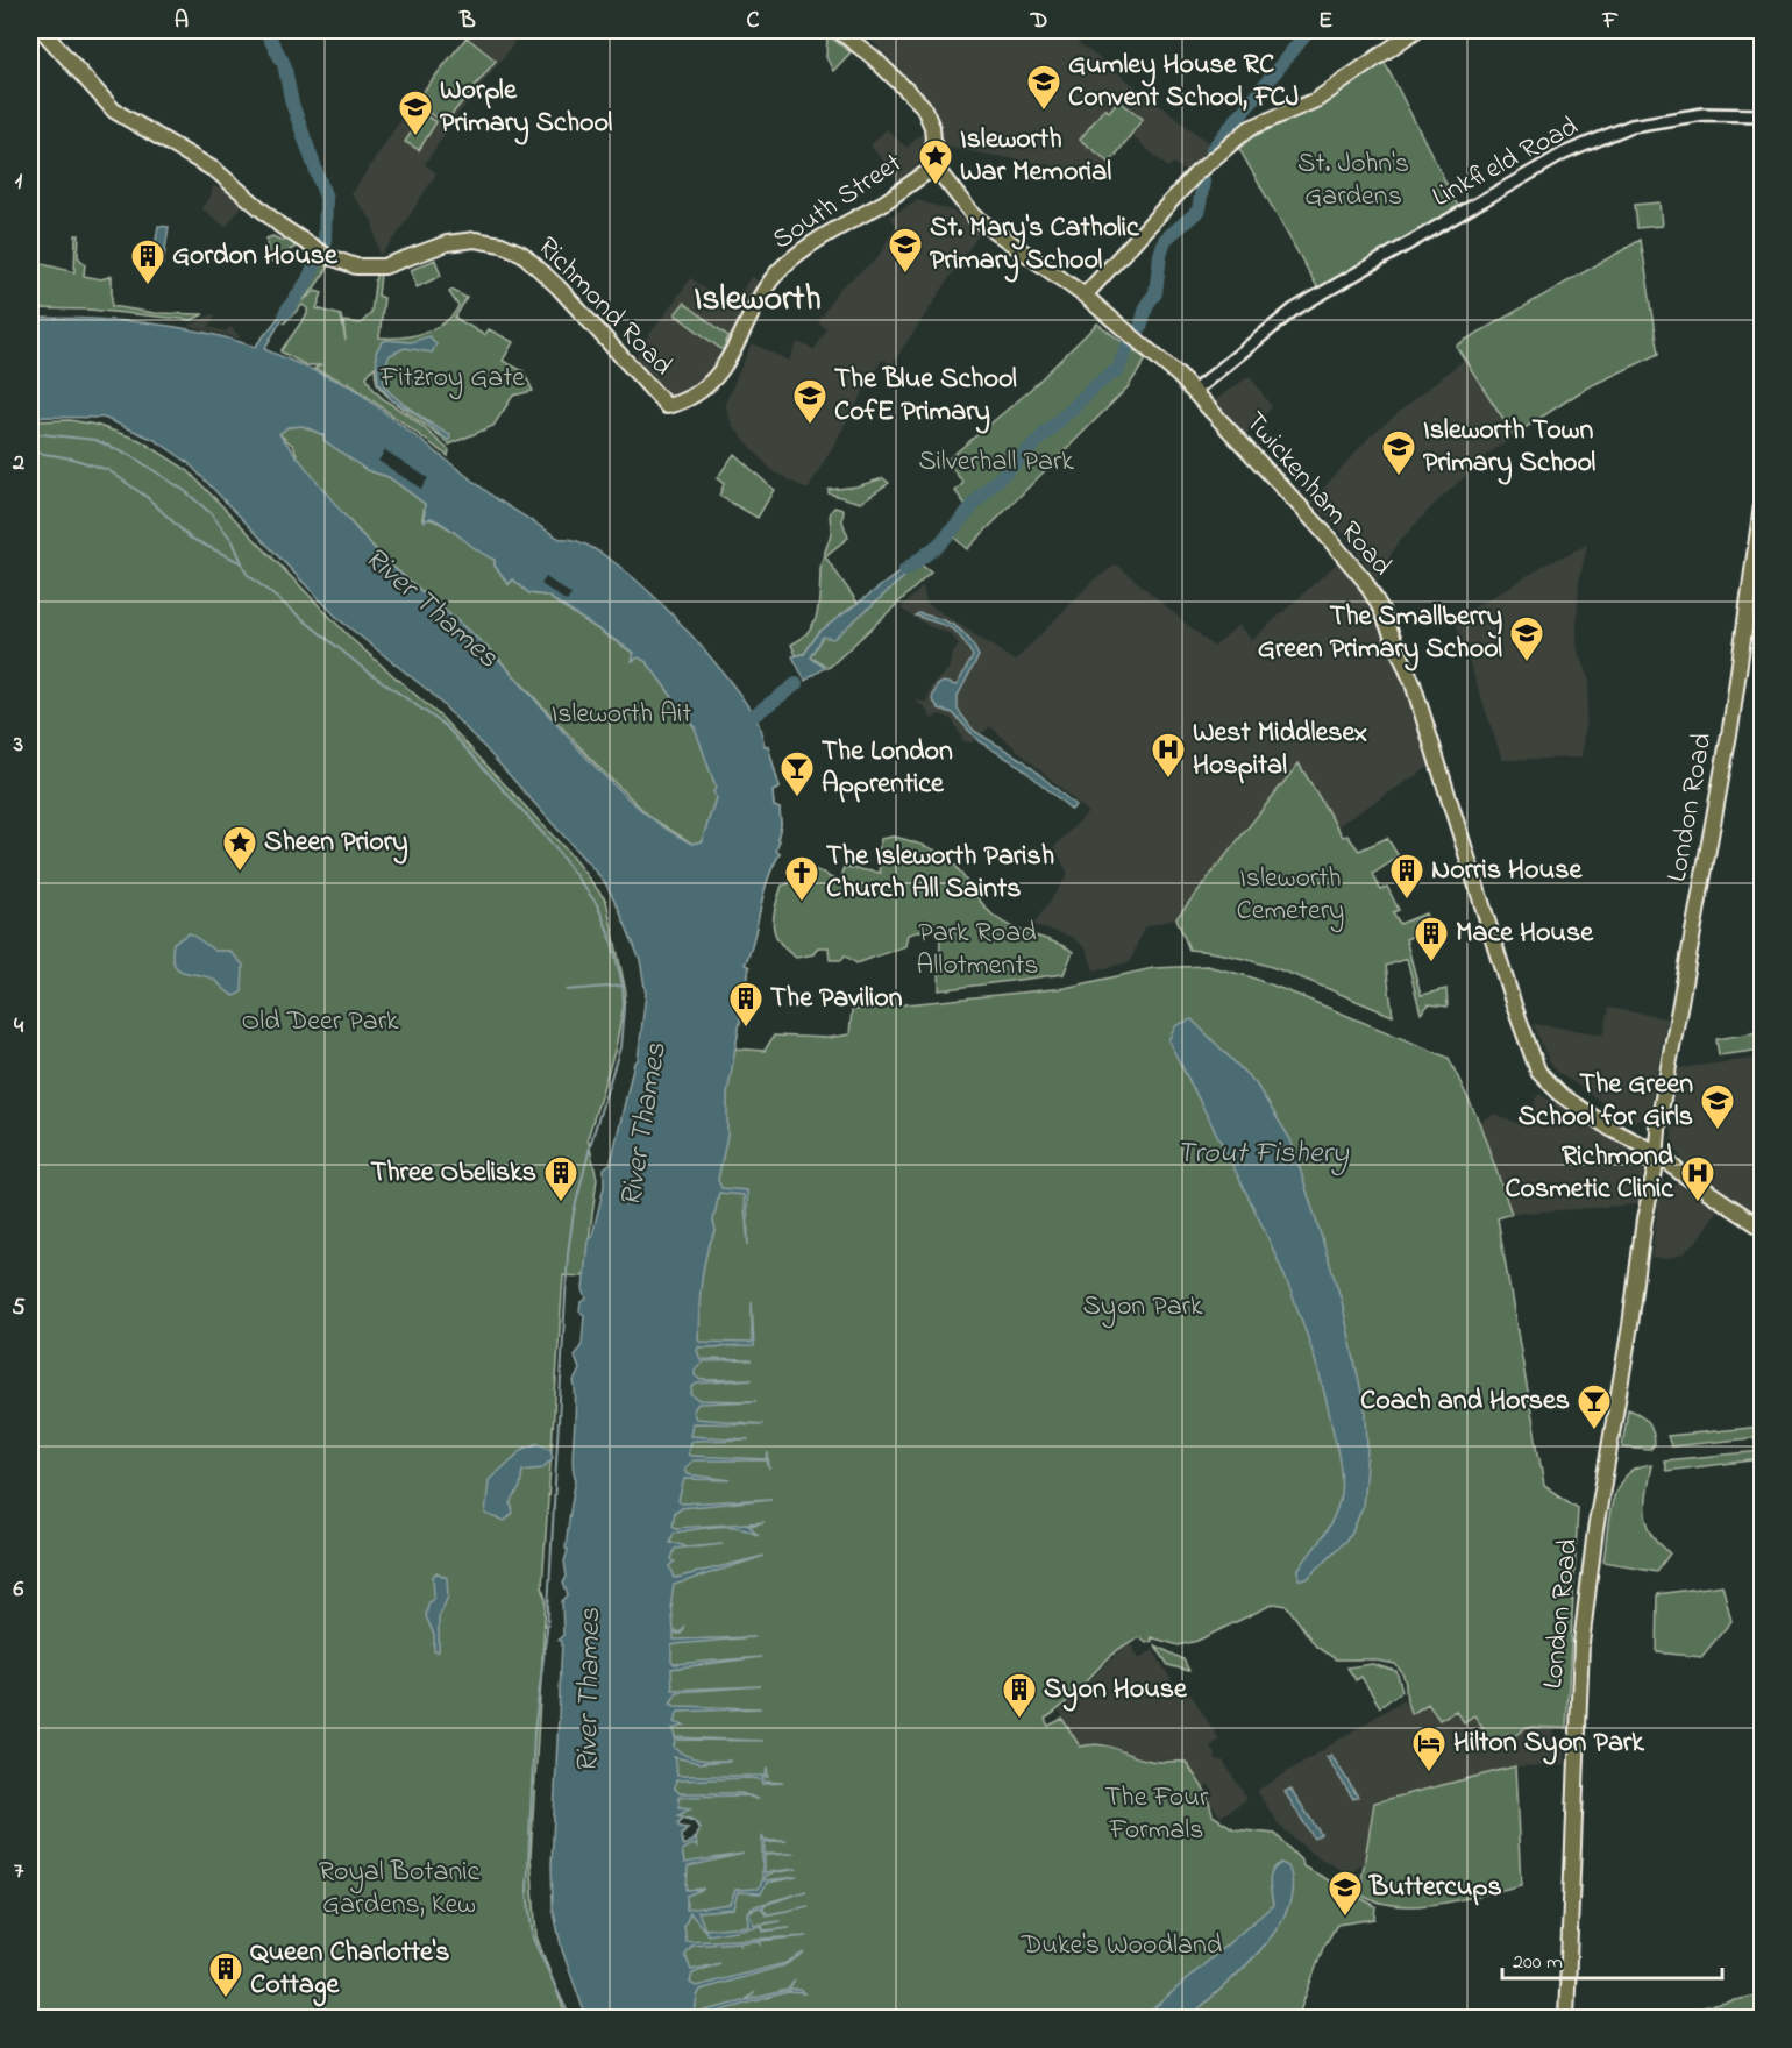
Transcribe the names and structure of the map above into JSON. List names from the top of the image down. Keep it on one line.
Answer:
{"streets":{"main road":["South Street","Richmond Road","Twickenham Road","London Road"],"street":["Linkfield Road"]},"crossings":[["Linkfield Road","Twickenham Road"],["South Street","Richmond Road"],["South Street","Twickenham Road"],["Twickenham Road","London Road"]],"districts":["Isleworth"],"water":["River Thames","Trout Fishery"],"parks":["St. John's Gardens","Fitzroy Gate","Silverhall Park","Isleworth Ait","Isleworth Cemetery","Park Road Allotments","Old Deer Park","Syon Park","The Four Formals","Royal Botanic Gardens, Kew","Duke's Woodland"],"places":{"school or university":["Gumley House RC Convent School, FCJ","Worple Primary School","St. Mary's Catholic Primary School","The Blue School CofE Primary","Isleworth Town Primary School","The Smallberry Green Primary School","The Green School for Girls","Buttercups"],"place":["Isleworth War Memorial","Sheen Priory"],"building":["Gordon House","Norris House","Mace House","The Pavilion","Three Obelisks","Syon House","Queen Charlotte's Cottage"],"hospital":["West Middlesex Hospital","Richmond Cosmetic Clinic"],"bar":["The London Apprentice","Coach and Horses"],"church":["The Isleworth Parish Church All Saints"],"hotel":["Hilton Syon Park"]},"scale_bar":"200 m","grid":{"columns":["A","B","C","D","E","F"],"rows":["1","2","3","4","5","6","7"]}}
